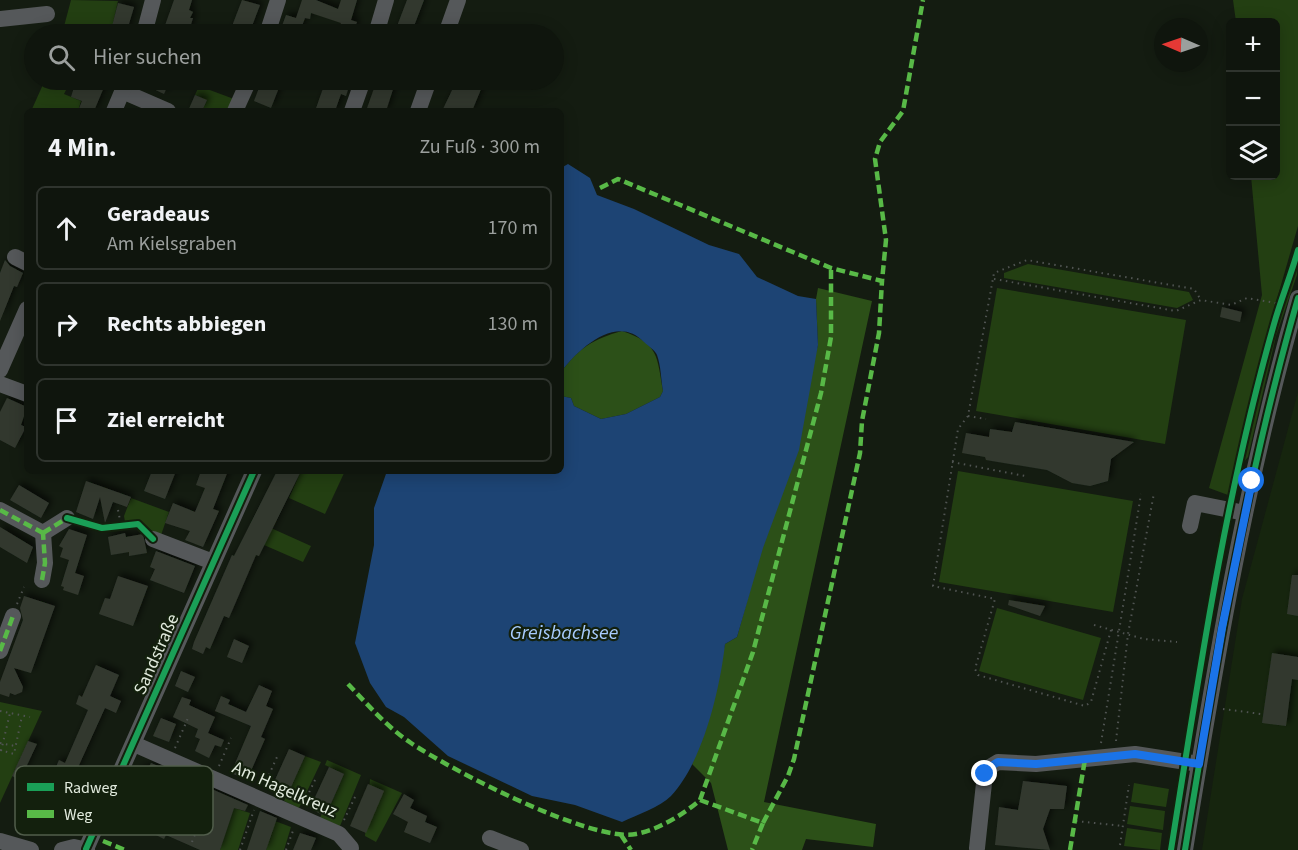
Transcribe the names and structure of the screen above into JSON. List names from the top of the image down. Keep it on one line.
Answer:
{"streets":{"street":["Sandstraße","Am Hagelkreuz"]},"crossings":[["Sandstraße","Am Hagelkreuz"]],"water":["Greisbachsee"],"legend":["Radweg","Weg"],"north":"left","page":{"map_buttons":["+","−"],"search":"Hier suchen","heading":["4 Min.","Zu Fuß · 300 m"],"list":[["Geradeaus","Am Kielsgraben","170 m"],["Rechts abbiegen","130 m"],"Ziel erreicht"]}}
